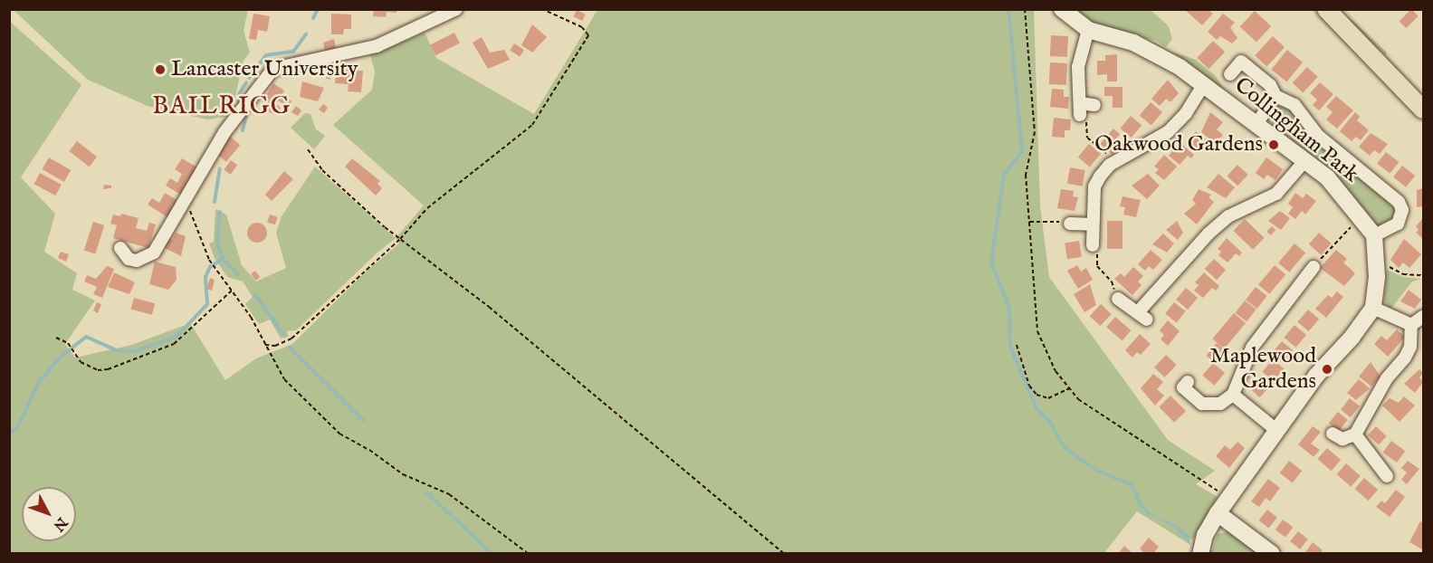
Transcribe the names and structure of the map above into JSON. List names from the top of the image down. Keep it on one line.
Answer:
{"streets":{"street":["Collingham Park"]},"districts":["BAILRIGG"],"places":["Lancaster University","Oakwood Gardens","Maplewood Gardens"],"north":"bottom right"}
